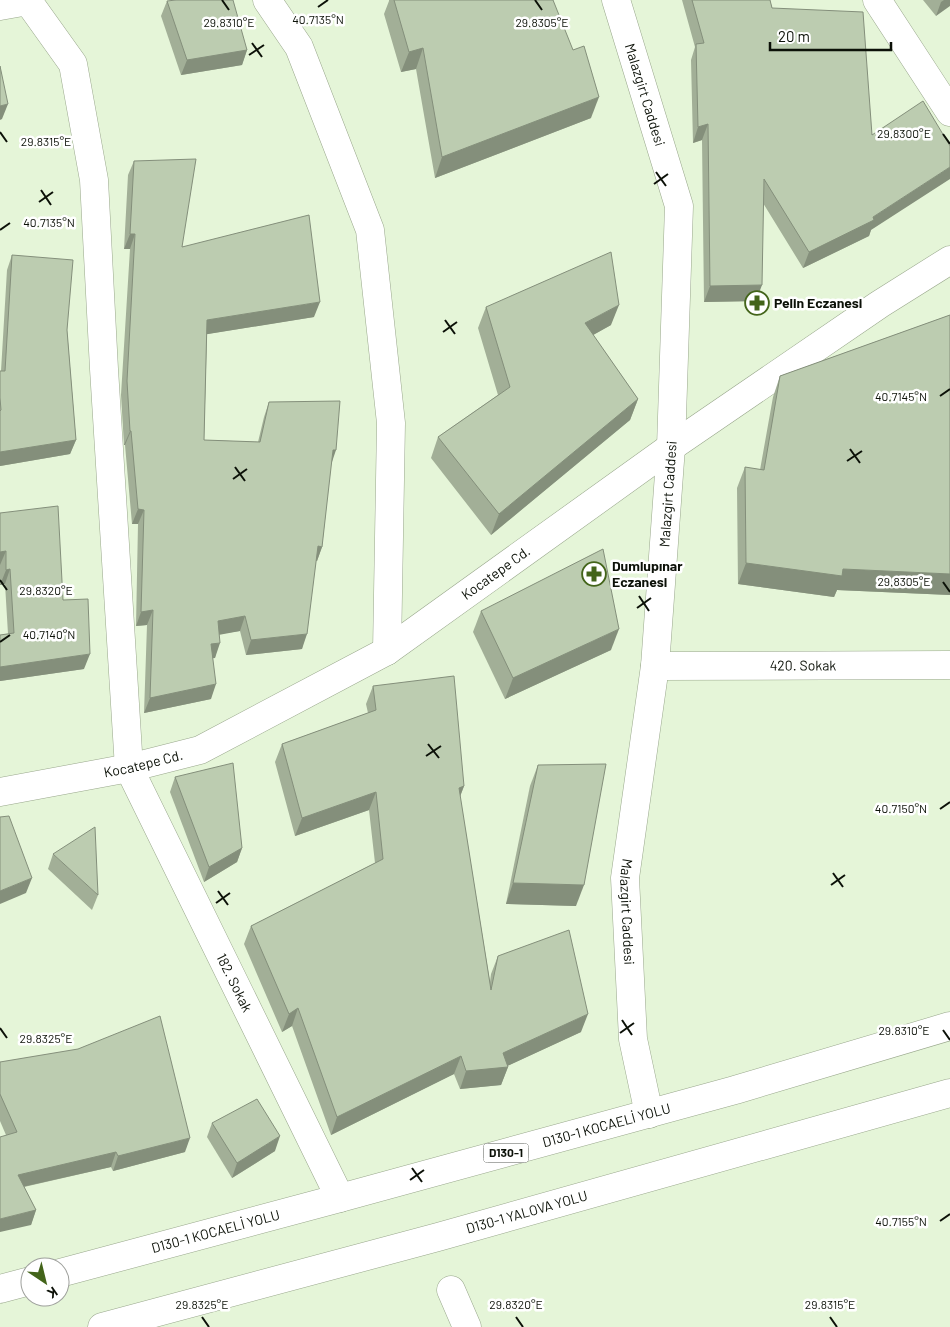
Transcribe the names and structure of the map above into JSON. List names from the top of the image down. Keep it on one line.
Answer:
{"streets":{"main road":["Malazgirt Caddesi","Kocatepe Cd.","420. Sokak","182. Sokak","D130-1 KOCAELİ YOLU","D130-1","D130-1 YALOVA YOLU"]},"crossings":[["Malazgirt Caddesi","Kocatepe Cd."],["Malazgirt Caddesi","420. Sokak"],["Malazgirt Caddesi","D130-1 KOCAELİ YOLU"],["Kocatepe Cd.","182. Sokak"],["182. Sokak","D130-1 KOCAELİ YOLU"]],"places":{"pharmacy":["Pelin Eczanesi","Dumlupınar Eczanesi"]},"scale_bar":"20 m","north":"bottom right","coordinates":["40.7135°N","29.8310°E","29.8305°E","29.8300°E","29.8315°E","40.7145°N","29.8320°E","40.7140°N","40.7150°N","29.8325°E","40.7155°N"]}
